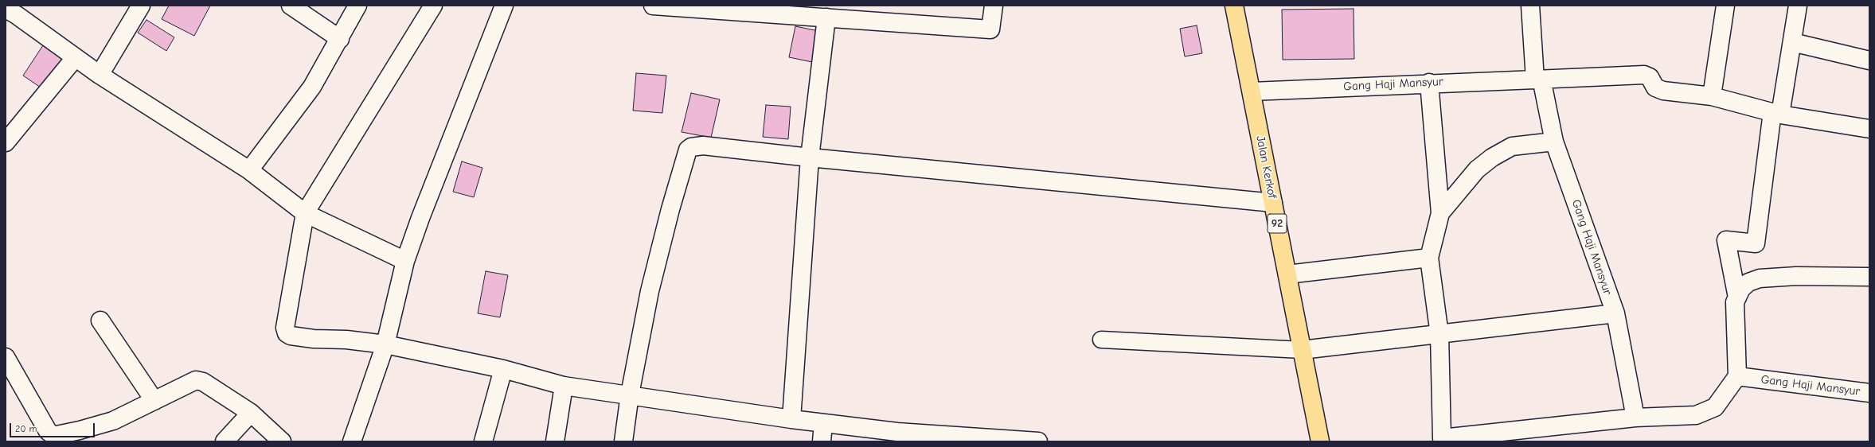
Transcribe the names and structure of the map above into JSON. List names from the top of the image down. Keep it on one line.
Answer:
{"streets":{"main road":["Jalan Kerkof","92"],"street":["Gang Haji Mansyur"]},"crossings":[["Gang Haji Mansyur","Jalan Kerkof"]],"scale_bar":"20 m"}
